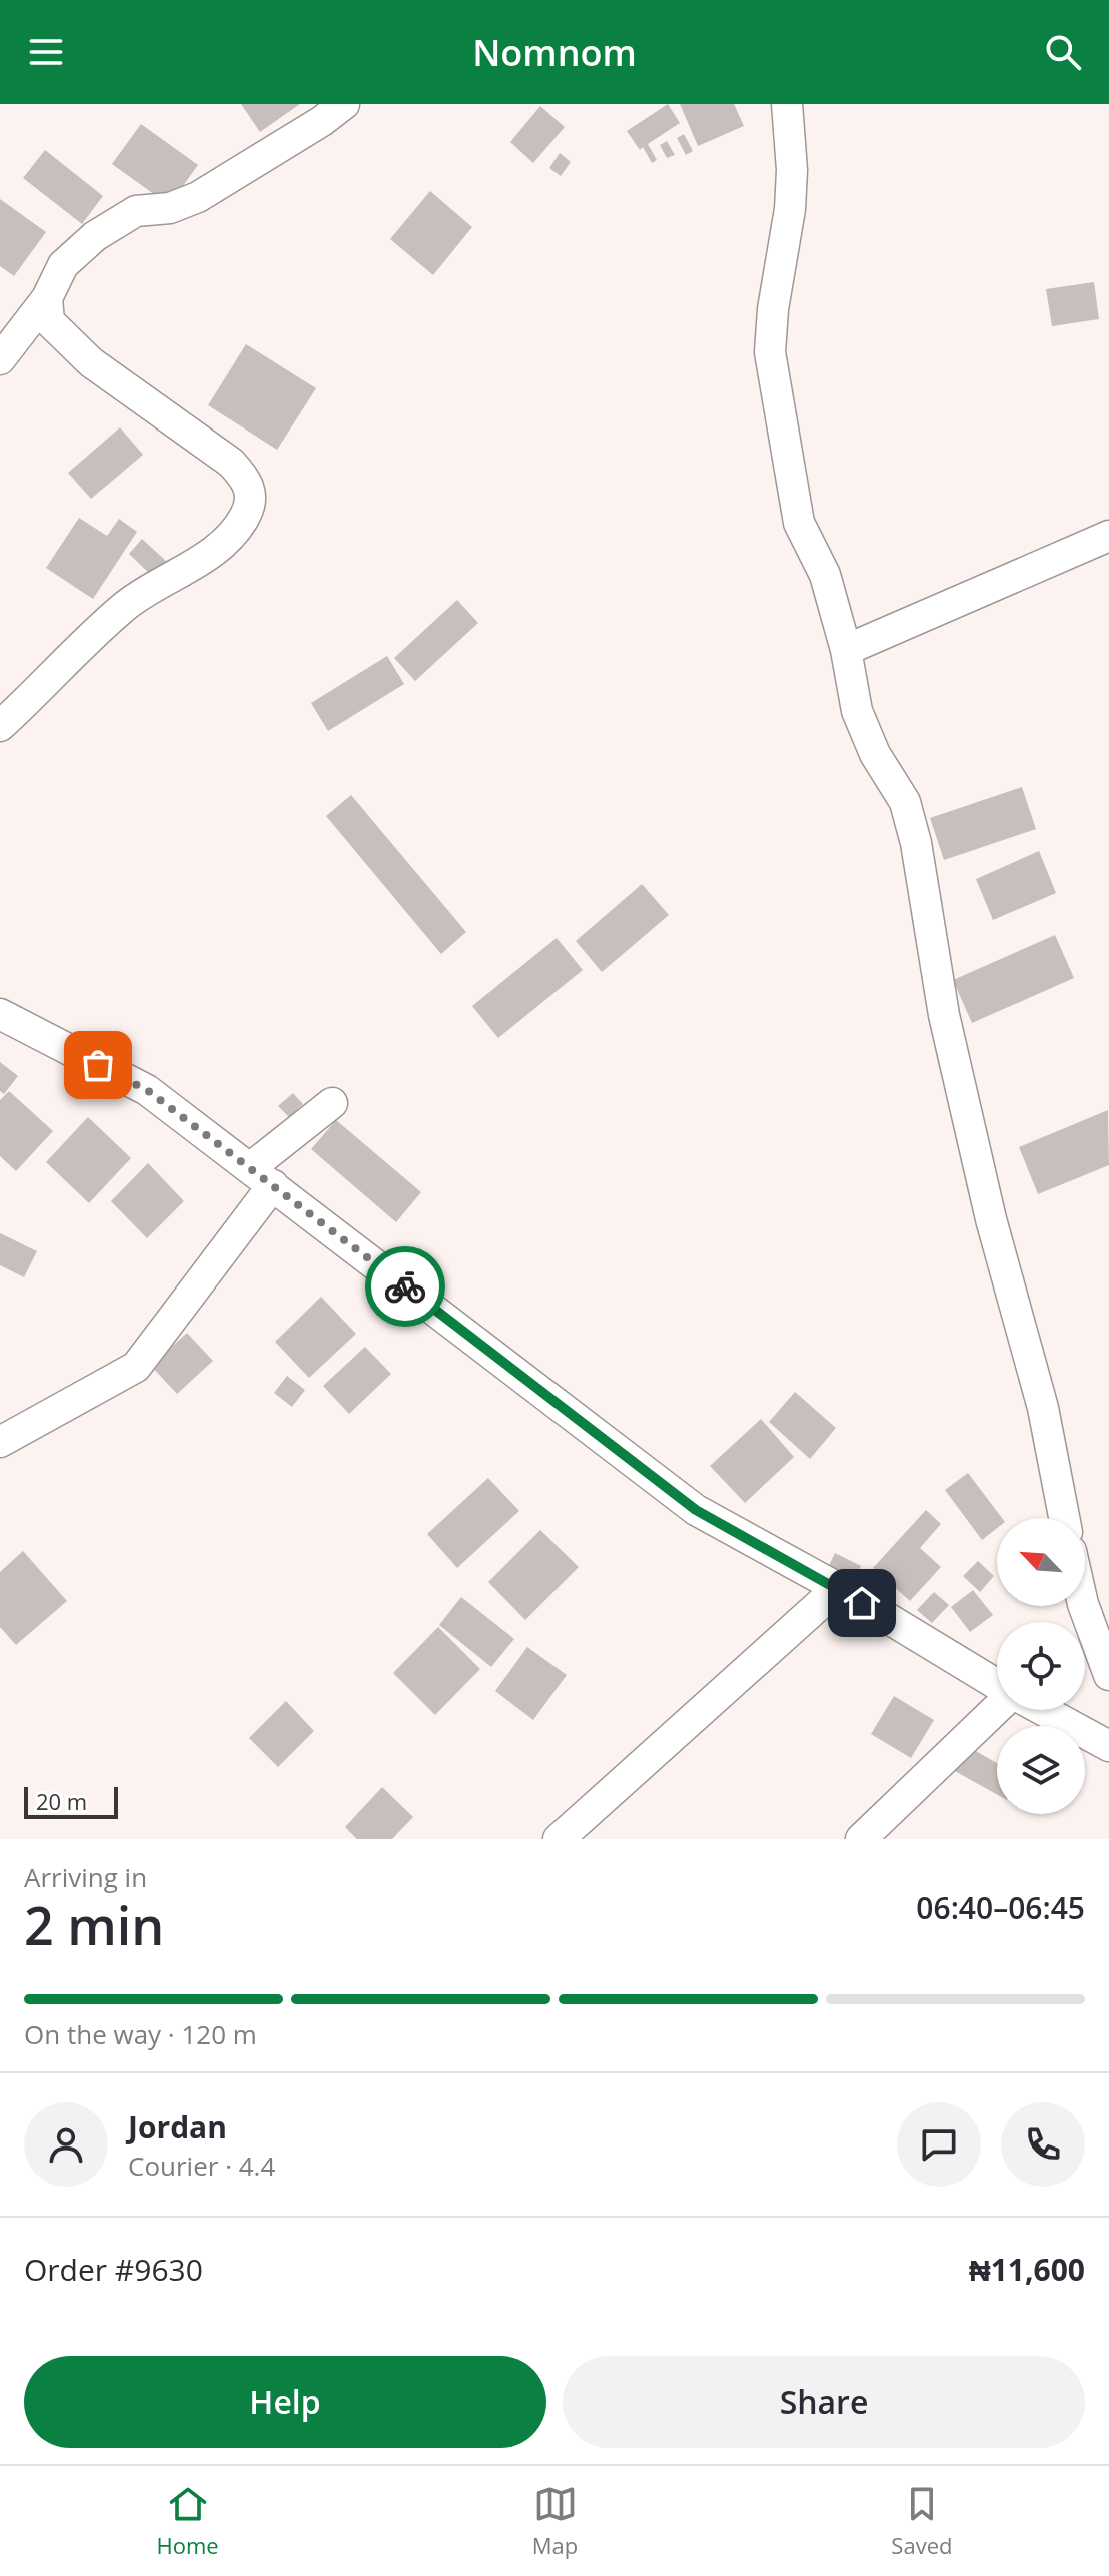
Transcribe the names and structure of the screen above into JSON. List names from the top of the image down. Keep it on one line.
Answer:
{"scale_bar":"20 m","north":"top left","page":{"header":"Nomnom","scale":"20 m","heading":["2 min","Arriving in","06:40–06:45"],"panel":["Jordan","Courier · 4.4","Order #9630","₦11,600"],"bar":"On the way · 120 m","buttons":["Help","Share"],"tabs":["Home","Map","Saved"]}}
